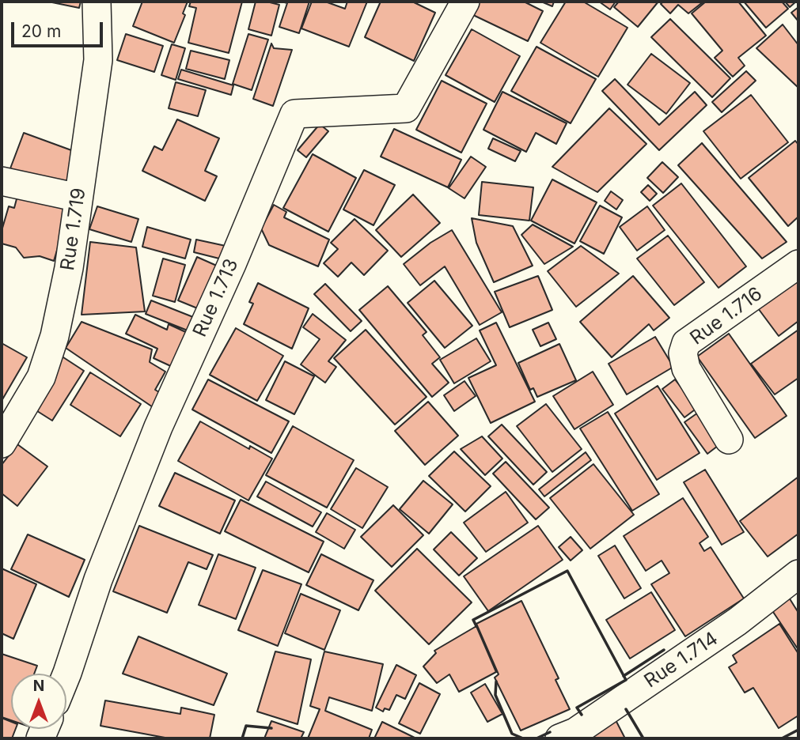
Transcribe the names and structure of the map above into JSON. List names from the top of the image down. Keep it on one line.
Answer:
{"streets":{"street":["Rue 1.719","Rue 1.713","Rue 1.716","Rue 1.714"]},"scale_bar":"20 m","north":"top"}
